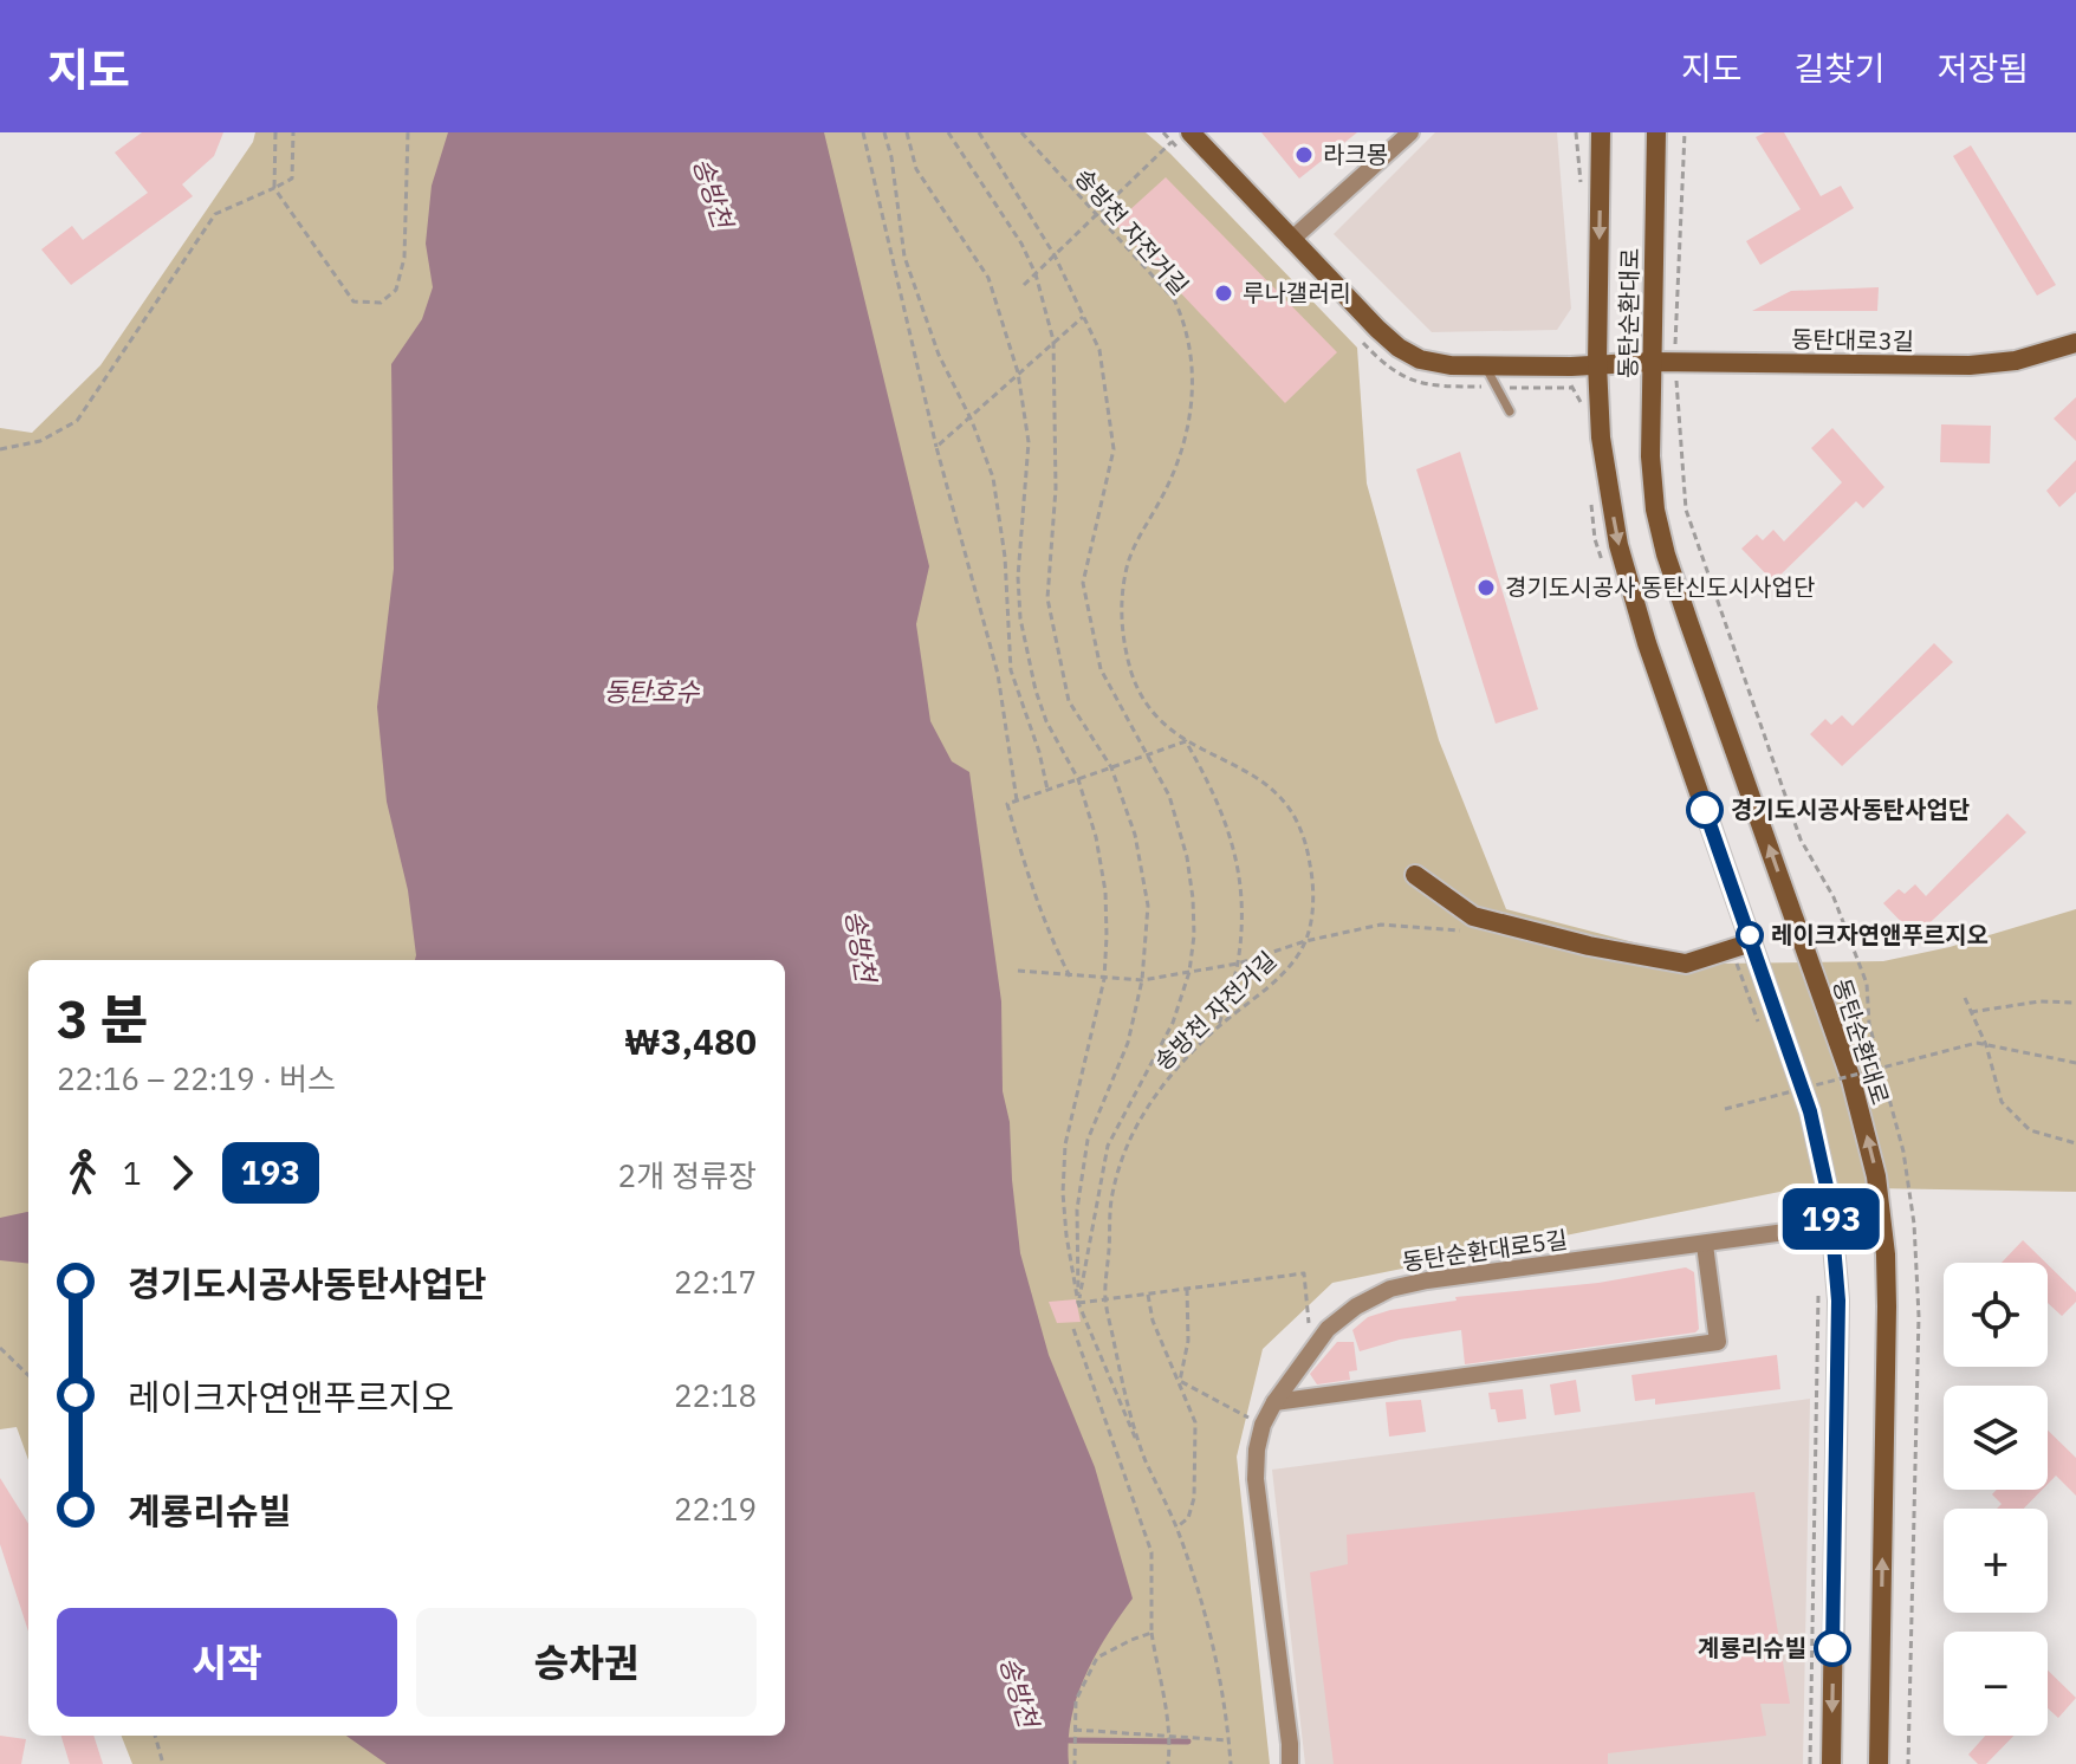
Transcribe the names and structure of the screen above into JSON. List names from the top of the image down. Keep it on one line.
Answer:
{"streets":{"main road":["동탄순환대로","동탄대로3길"],"street":["동탄순환대로5길"],"path":["송방천 자전거길"]},"crossings":[["동탄순환대로","동탄대로3길"],["동탄순환대로","동탄순환대로5길"]],"water":["송방천","동탄호수"],"places":["라크몽","루나갤러리","경기도시공사 동탄신도시사업단","경기도시공사동탄사업단","레이크자연앤푸르지오","계룡리슈빌"],"lines":["bus line 193"],"page":{"header":"지도","nav":["지도","길찾기","저장됨"],"on_map":"193","heading":["3 분","22:16 – 22:19 · 버스","₩3,480"],"legs":["1","193","2개 정류장"],"list":[{"name":"경기도시공사동탄사업단","value":"22:17"},{"name":"레이크자연앤푸르지오","value":"22:18"},{"name":"계룡리슈빌","value":"22:19"}],"map_buttons":["+","−"],"buttons":["시작","승차권"]}}
